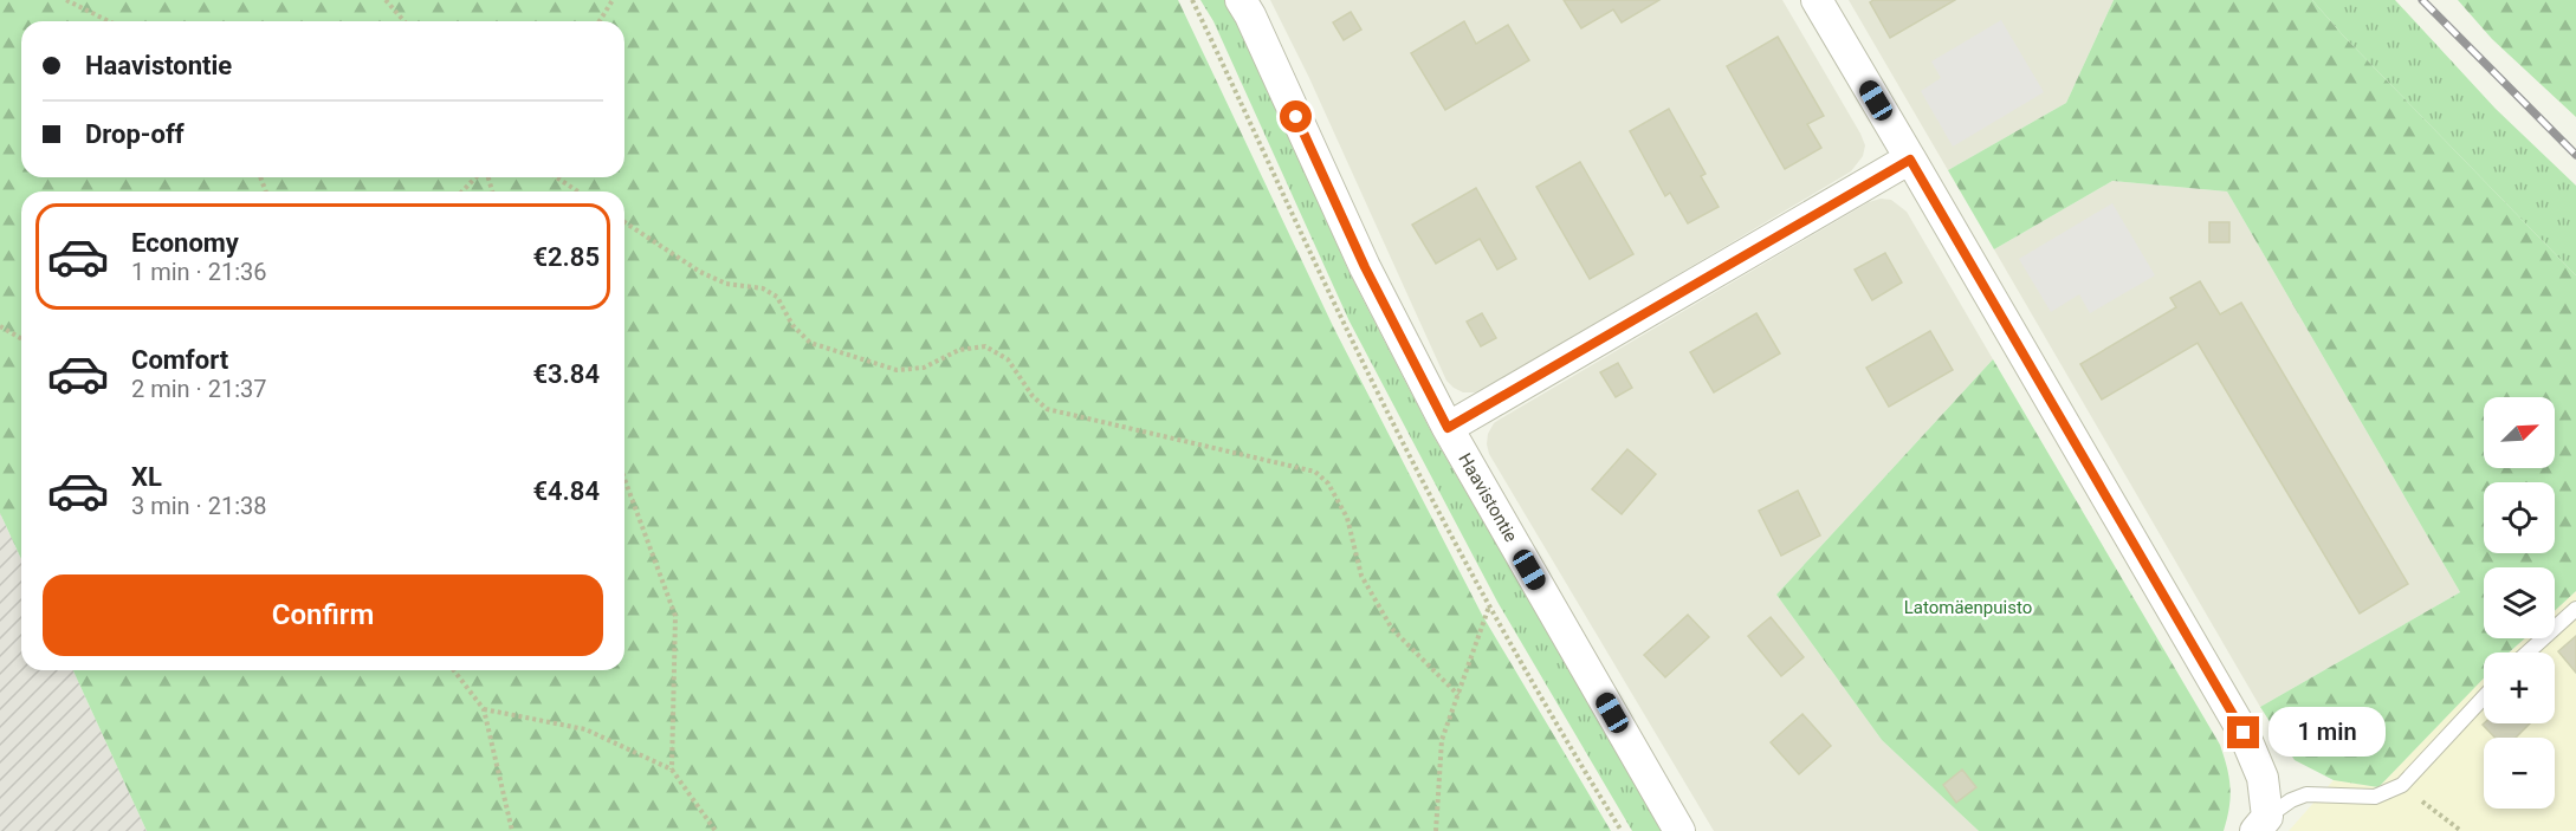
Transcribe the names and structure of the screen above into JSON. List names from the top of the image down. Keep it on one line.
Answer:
{"streets":{"street":["Haavistontie"]},"parks":["Latomäenpuisto"],"north":"top right","page":{"banner":["Haavistontie","Drop-off"],"list":[{"name":"Economy","note":"1 min · 21:36","value":"€2.85"},{"name":"Comfort","note":"2 min · 21:37","value":"€3.84"},{"name":"XL","note":"3 min · 21:38","value":"€4.84"}],"map_buttons":["+","−"],"buttons":"Confirm","bubble":"1 min"}}
